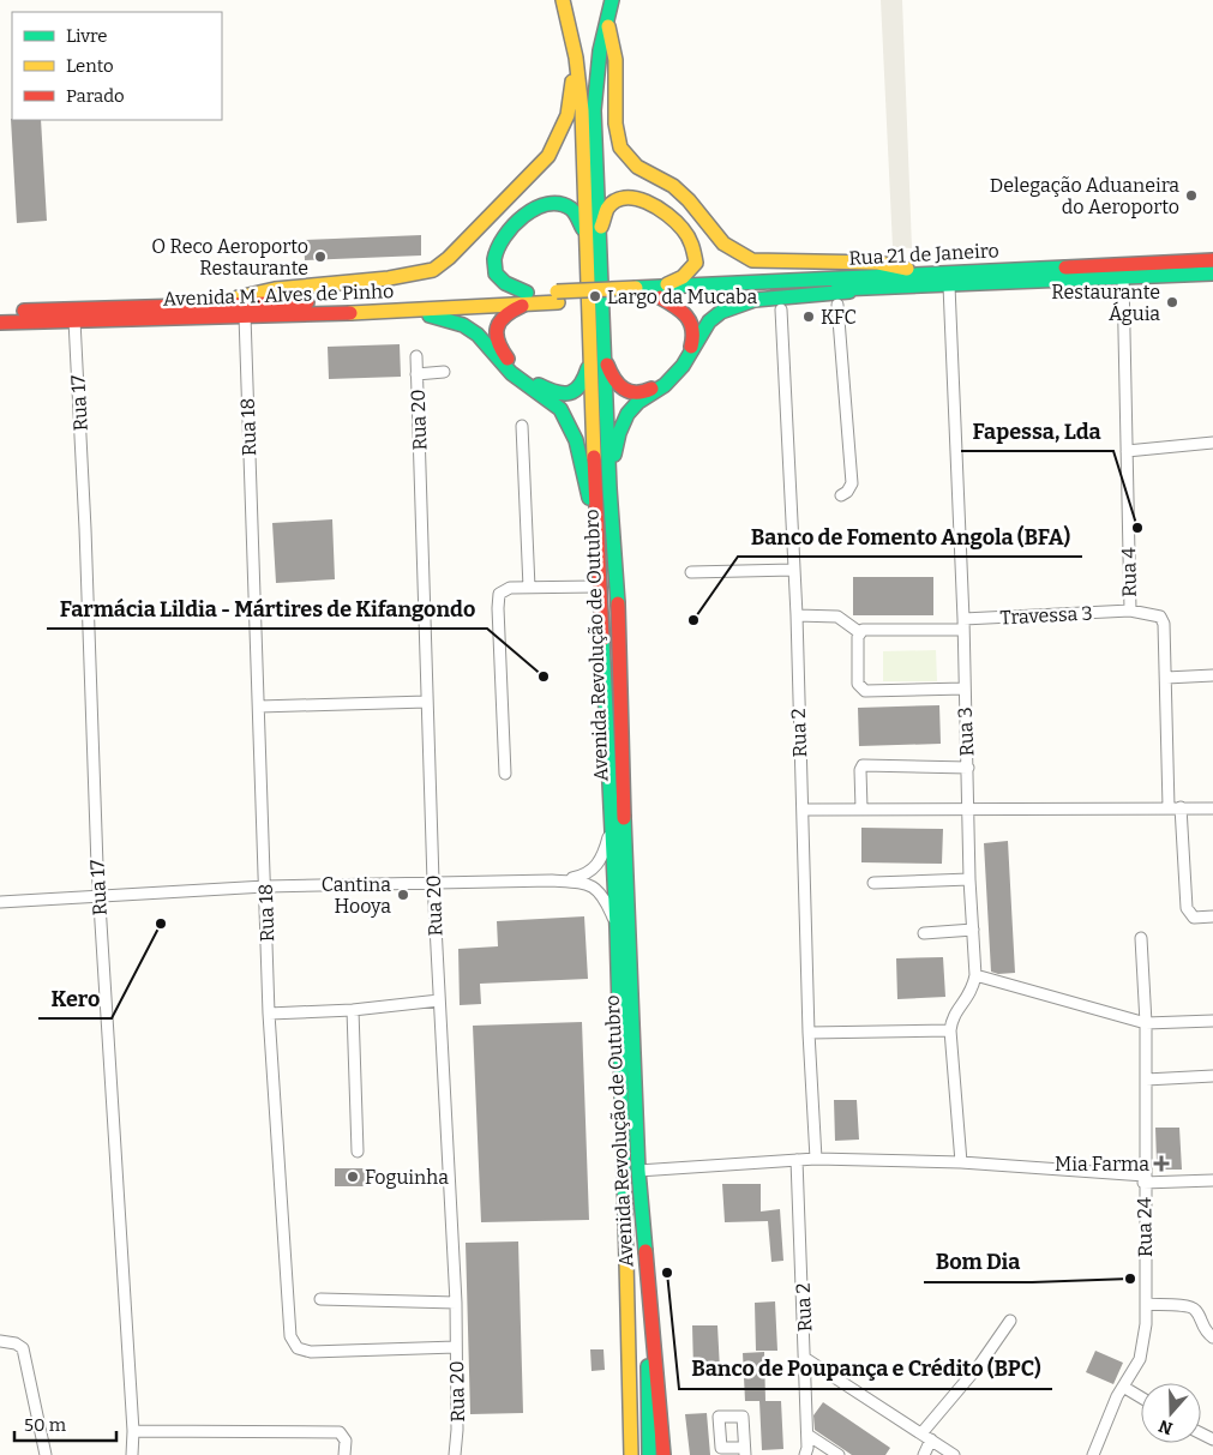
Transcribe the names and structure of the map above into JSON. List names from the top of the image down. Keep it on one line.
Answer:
{"streets":{"main road":["Rua 21 de Janeiro","Avenida M. Alves de Pinho","Avenida Revolução de Outubro"],"street":["Rua 17","Rua 20","Rua 18","Rua 4","Travessa 3","Rua 3","Rua 2","Rua 24"]},"crossings":[["Rua 21 de Janeiro","Avenida M. Alves de Pinho"],["Rua 21 de Janeiro","Rua 4"],["Rua 21 de Janeiro","Rua 3"],["Avenida M. Alves de Pinho","Rua 17"],["Avenida M. Alves de Pinho","Rua 18"],["Rua 20","Rua 18"],["Rua 4","Travessa 3"],["Travessa 3","Rua 3"]],"places":{"other":["Delegação Aduaneira do Aeroporto","O Reco Aeroporto Restaurante","Largo da Mucaba","Restaurante Águia","KFC","Fapessa, Lda","Banco de Fomento Angola (BFA)","Farmácia Lildia - Mártires de Kifangondo","Cantina Hooya","Kero","Foguinha","Banco de Poupança e Crédito (BPC)","Bom Dia"],"health":["Mia Farma"]},"legend":["Livre","Lento","Parado"],"scale_bar":"50 m","north":"bottom"}
